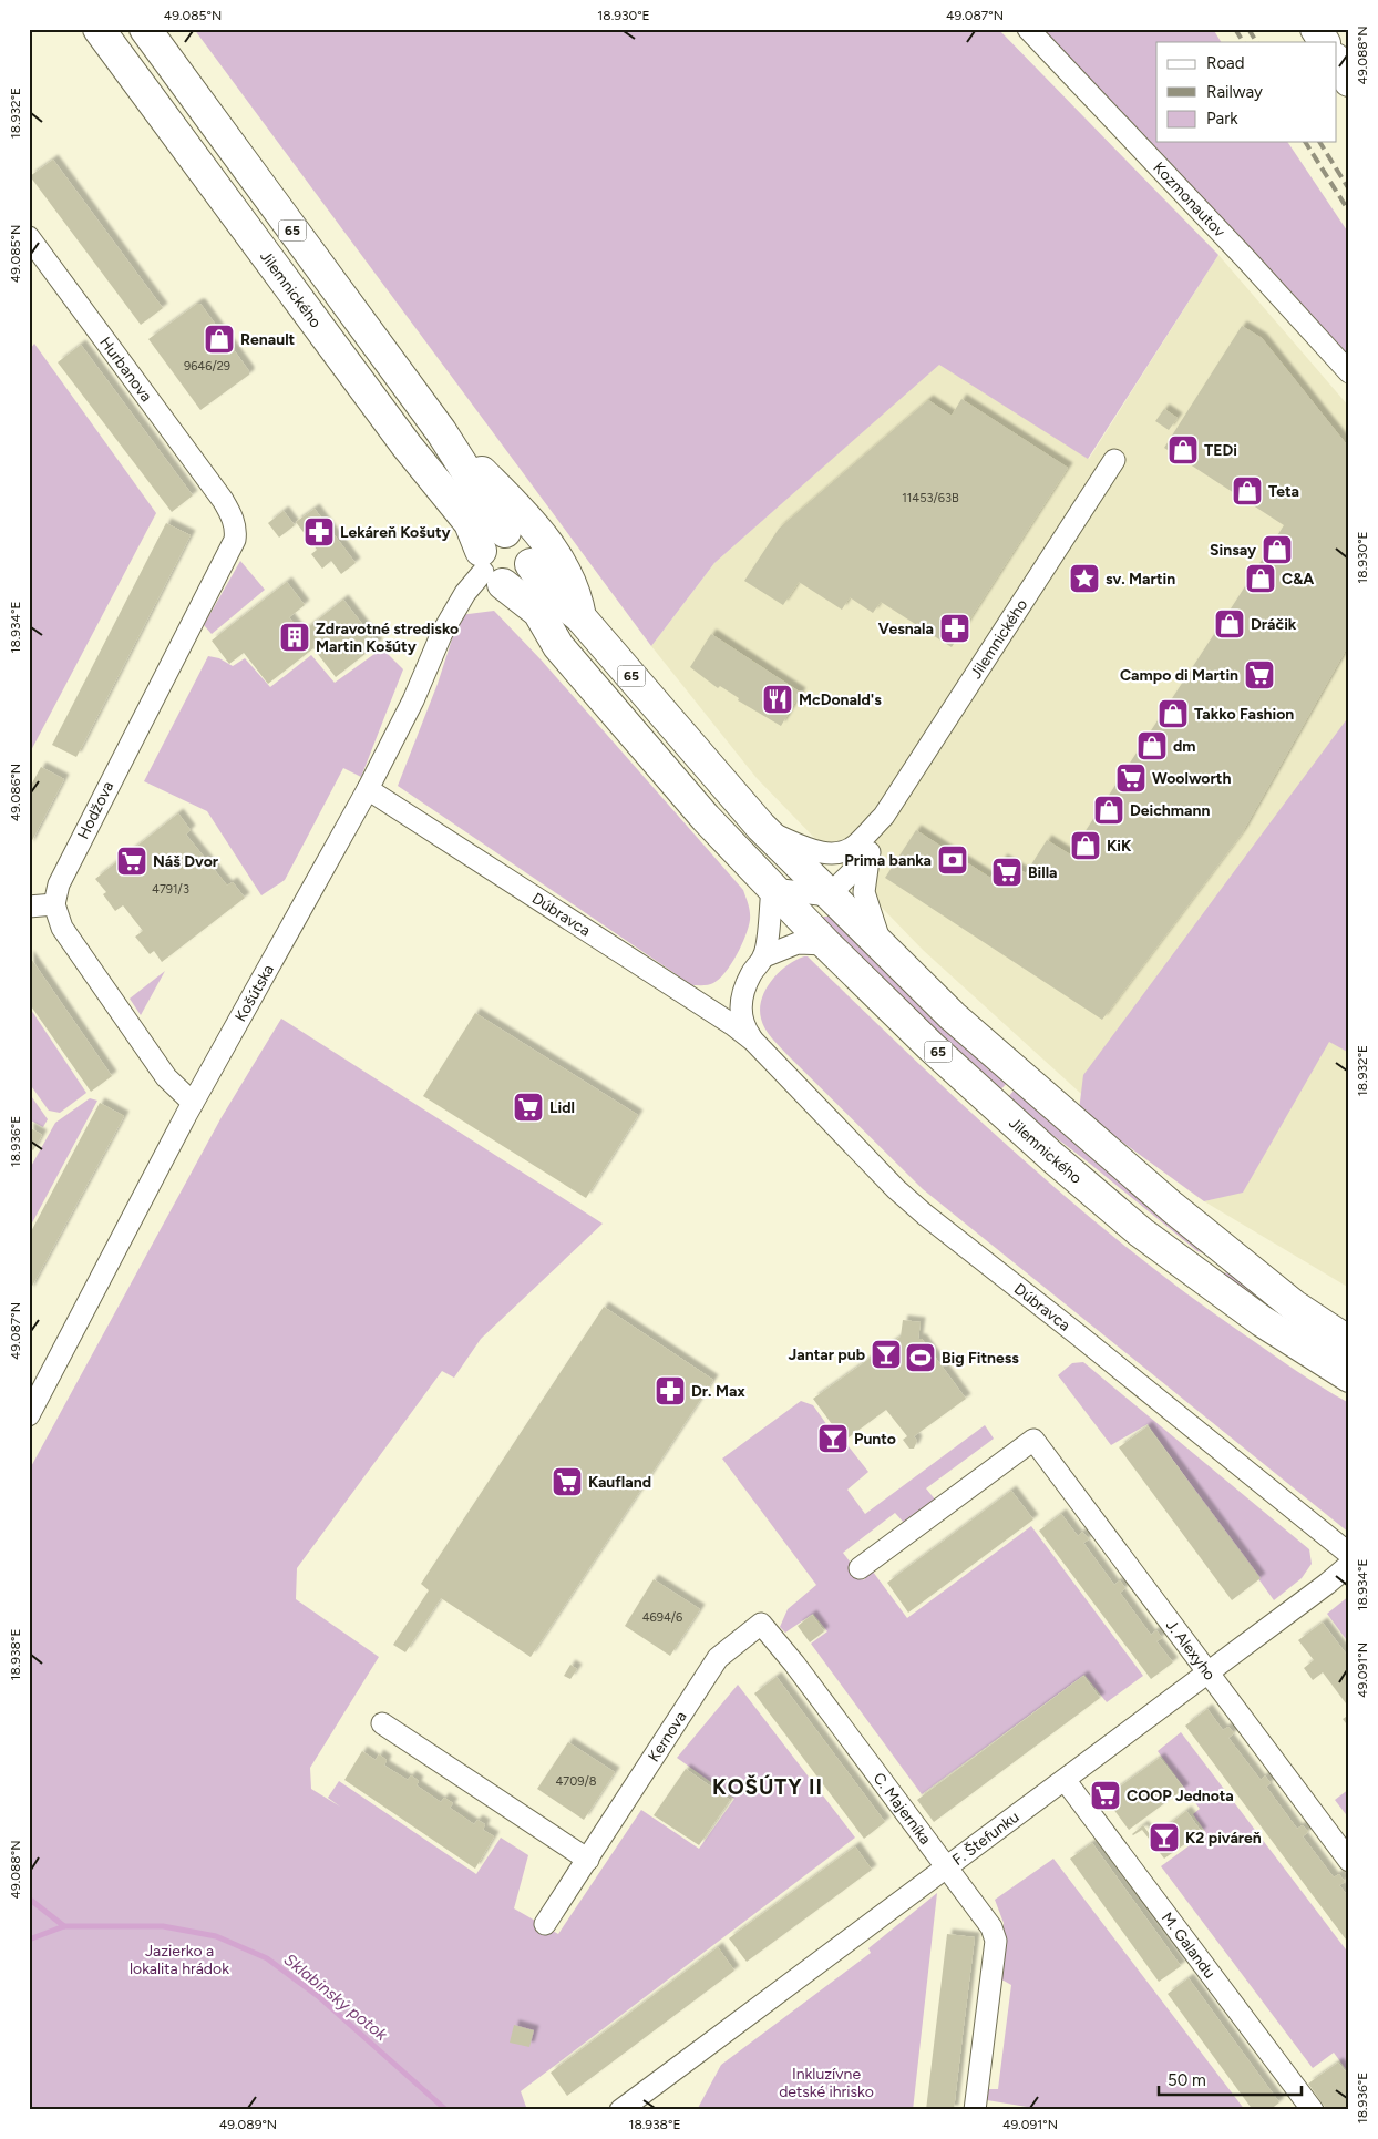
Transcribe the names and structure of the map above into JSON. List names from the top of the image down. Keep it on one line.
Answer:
{"streets":{"main road":["65","Jilemnického"],"street":["Kozmonautov","Hurbanova","Hodžova","Dúbravca","Košútska","J. Alexyho","Kernova","C. Majerníka","F. Štefunku","M. Galandu"]},"crossings":[["Jilemnického","Dúbravca"],["Jilemnického","Košútska"],["Hurbanova","Hodžova"],["Dúbravca","Košútska"],["J. Alexyho","F. Štefunku"],["Kernova","C. Majerníka"],["C. Majerníka","F. Štefunku"],["F. Štefunku","M. Galandu"]],"districts":["KOŠÚTY II"],"water":["Sklabinský potok"],"parks":["Jazierko a lokalita hrádok","Inkluzívne detské ihrisko"],"places":{"shop":["Renault","TEDi","Teta","Sinsay","C&A","Dráčik","Takko Fashion","dm","Deichmann","KiK"],"pharmacy":["Lekáreň Košuty","Vesnala","Dr. Max"],"place":["sv. Martin"],"building":["Zdravotné stredisko Martin Košúty"],"supermarket":["Campo di Martin","Woolworth","Náš Dvor","Billa","Lidl","Kaufland","COOP Jednota"],"restaurant":["McDonald's"],"bank":["Prima banka"],"bar":["Jantar pub","Punto","K2 piváreň"],"sports":["Big Fitness"]},"house_numbers":["9646/29","11453/63B","4791/3","4694/6","4709/8"],"legend":["Road","Railway","Park"],"scale_bar":"50 m","coordinates":["49.085°N","18.930°E","49.087°N","49.088°N","18.932°E","18.934°E","49.086°N","18.936°E","18.938°E","49.091°N","49.089°N"]}
